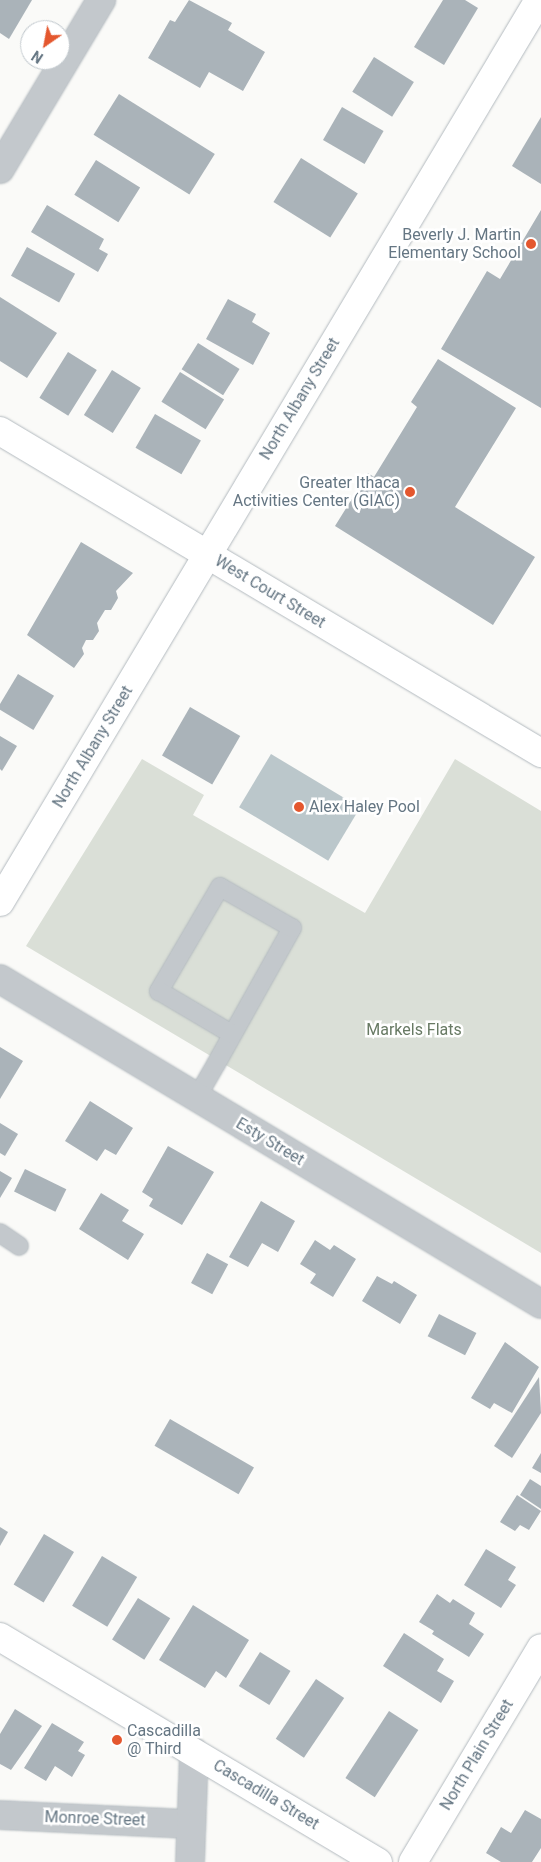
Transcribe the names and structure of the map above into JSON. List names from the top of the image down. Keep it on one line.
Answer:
{"streets":{"street":["North Albany Street","West Court Street","Esty Street","North Plain Street","Cascadilla Street","Monroe Street"]},"crossings":[["North Albany Street","West Court Street"]],"parks":["Markels Flats"],"places":["Beverly J. Martin Elementary School","Greater Ithaca Activities Center (GIAC)","Alex Haley Pool","Cascadilla @ Third"],"north":"bottom left"}
